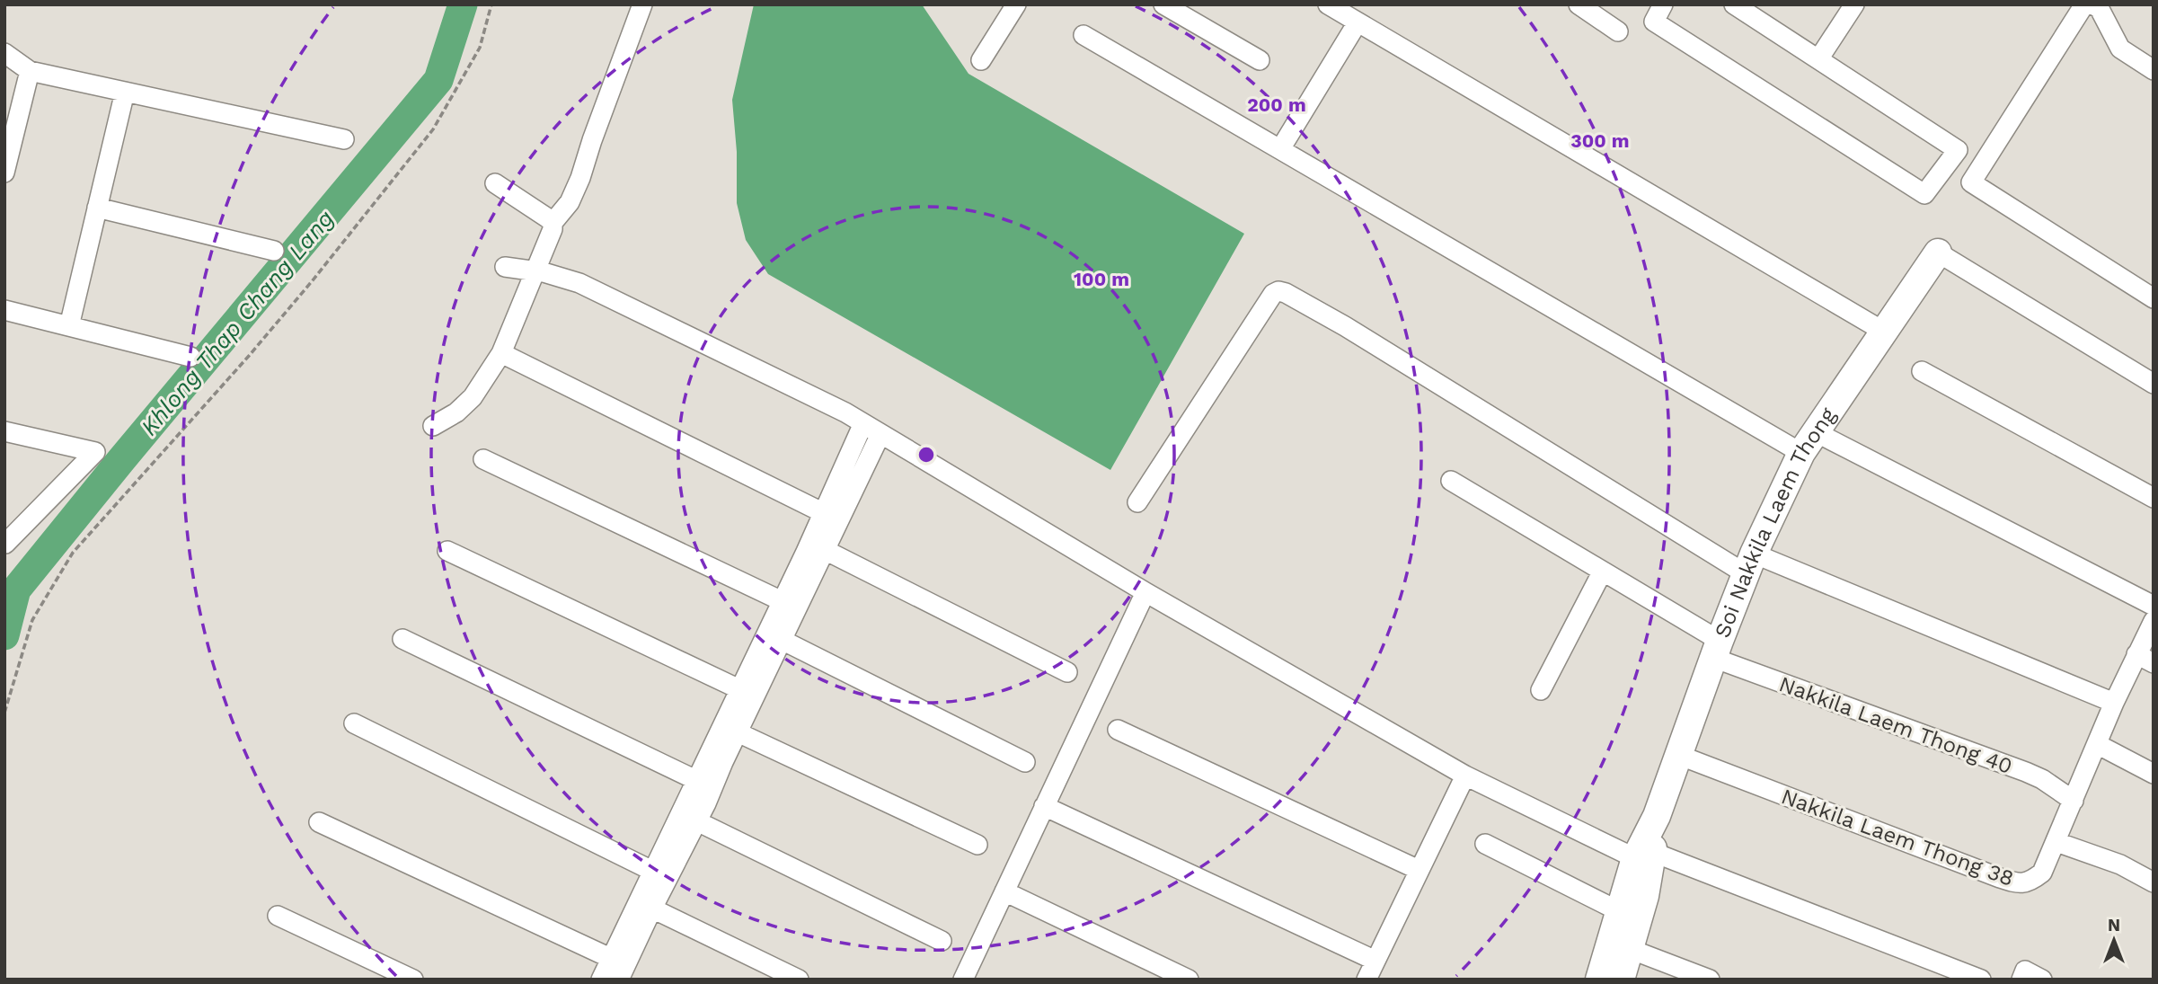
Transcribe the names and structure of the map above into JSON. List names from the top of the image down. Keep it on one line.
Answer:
{"streets":{"street":["Soi Nakkila Laem Thong","Nakkila Laem Thong 40","Nakkila Laem Thong 38"]},"crossings":[["Soi Nakkila Laem Thong","Nakkila Laem Thong 40"],["Soi Nakkila Laem Thong","Nakkila Laem Thong 38"],["Nakkila Laem Thong 40","Nakkila Laem Thong 38"]],"water":["Khlong Thap Chang Lang"],"north":"top","rings":["200 m","300 m","100 m"]}
